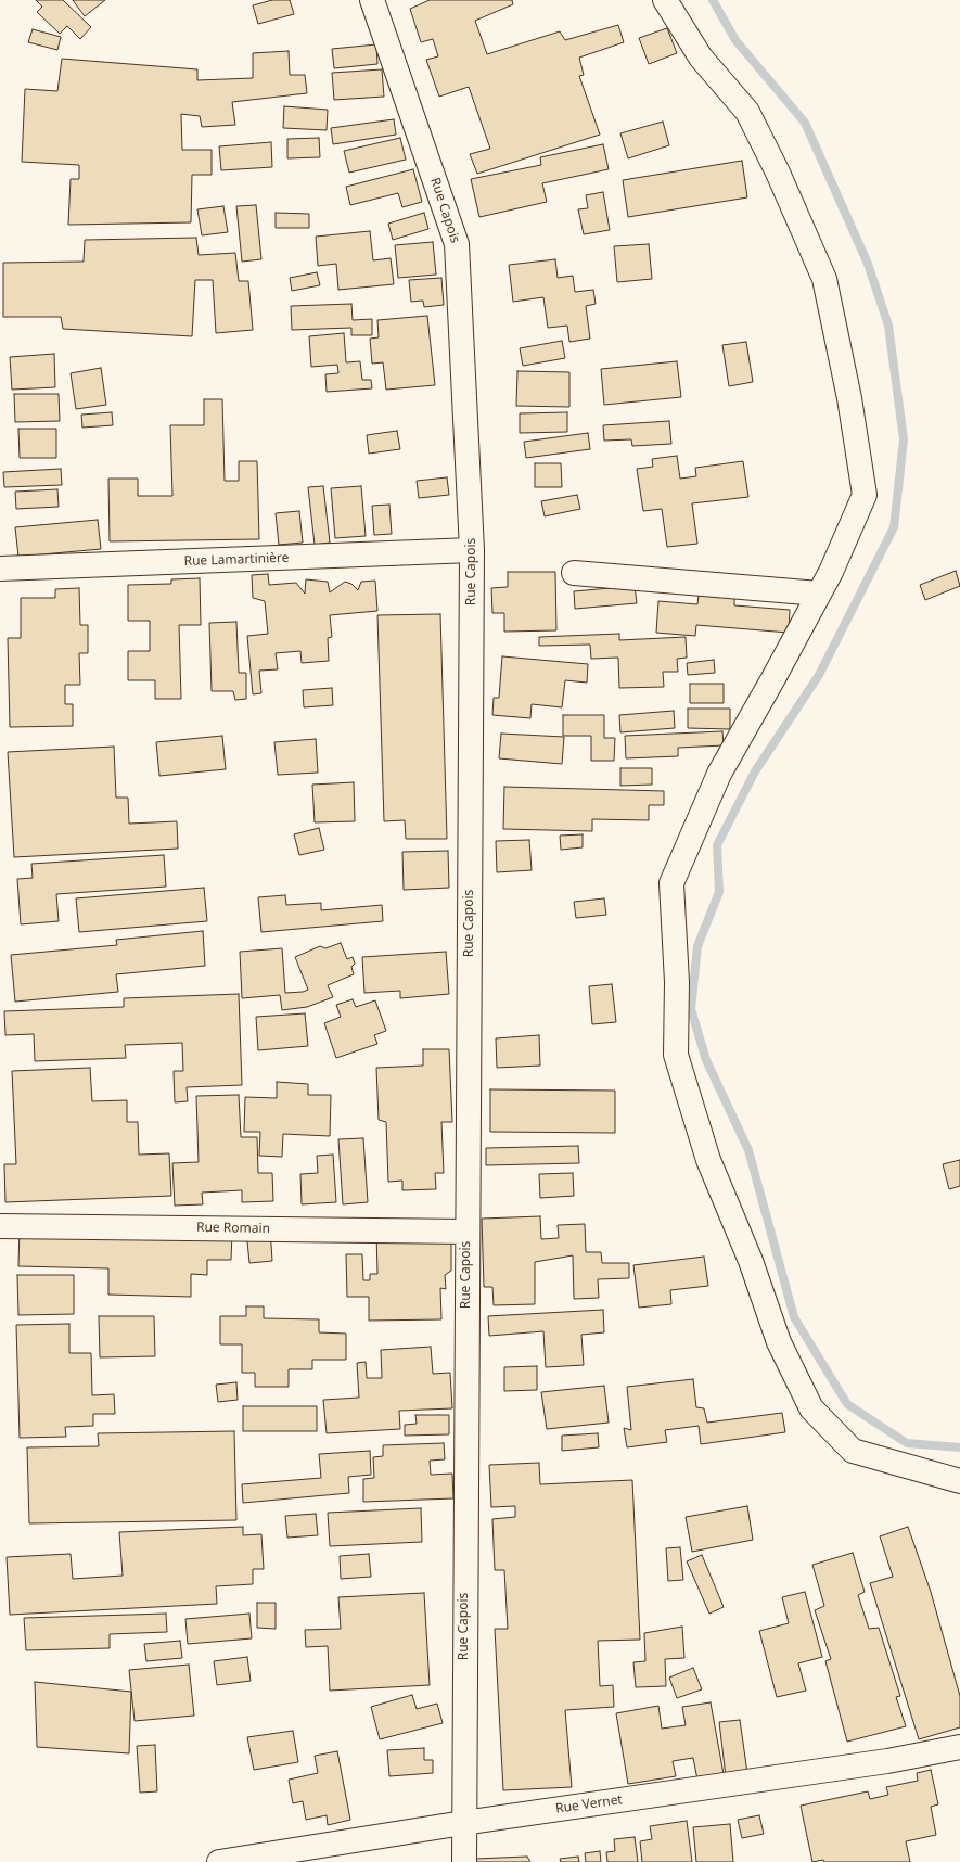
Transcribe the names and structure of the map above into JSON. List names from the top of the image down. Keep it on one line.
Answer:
{"streets":{"street":["Rue Capois","Rue Lamartinière","Rue Romain","Rue Vernet"]},"crossings":[["Rue Capois","Rue Lamartinière"],["Rue Capois","Rue Romain"],["Rue Capois","Rue Vernet"]]}
